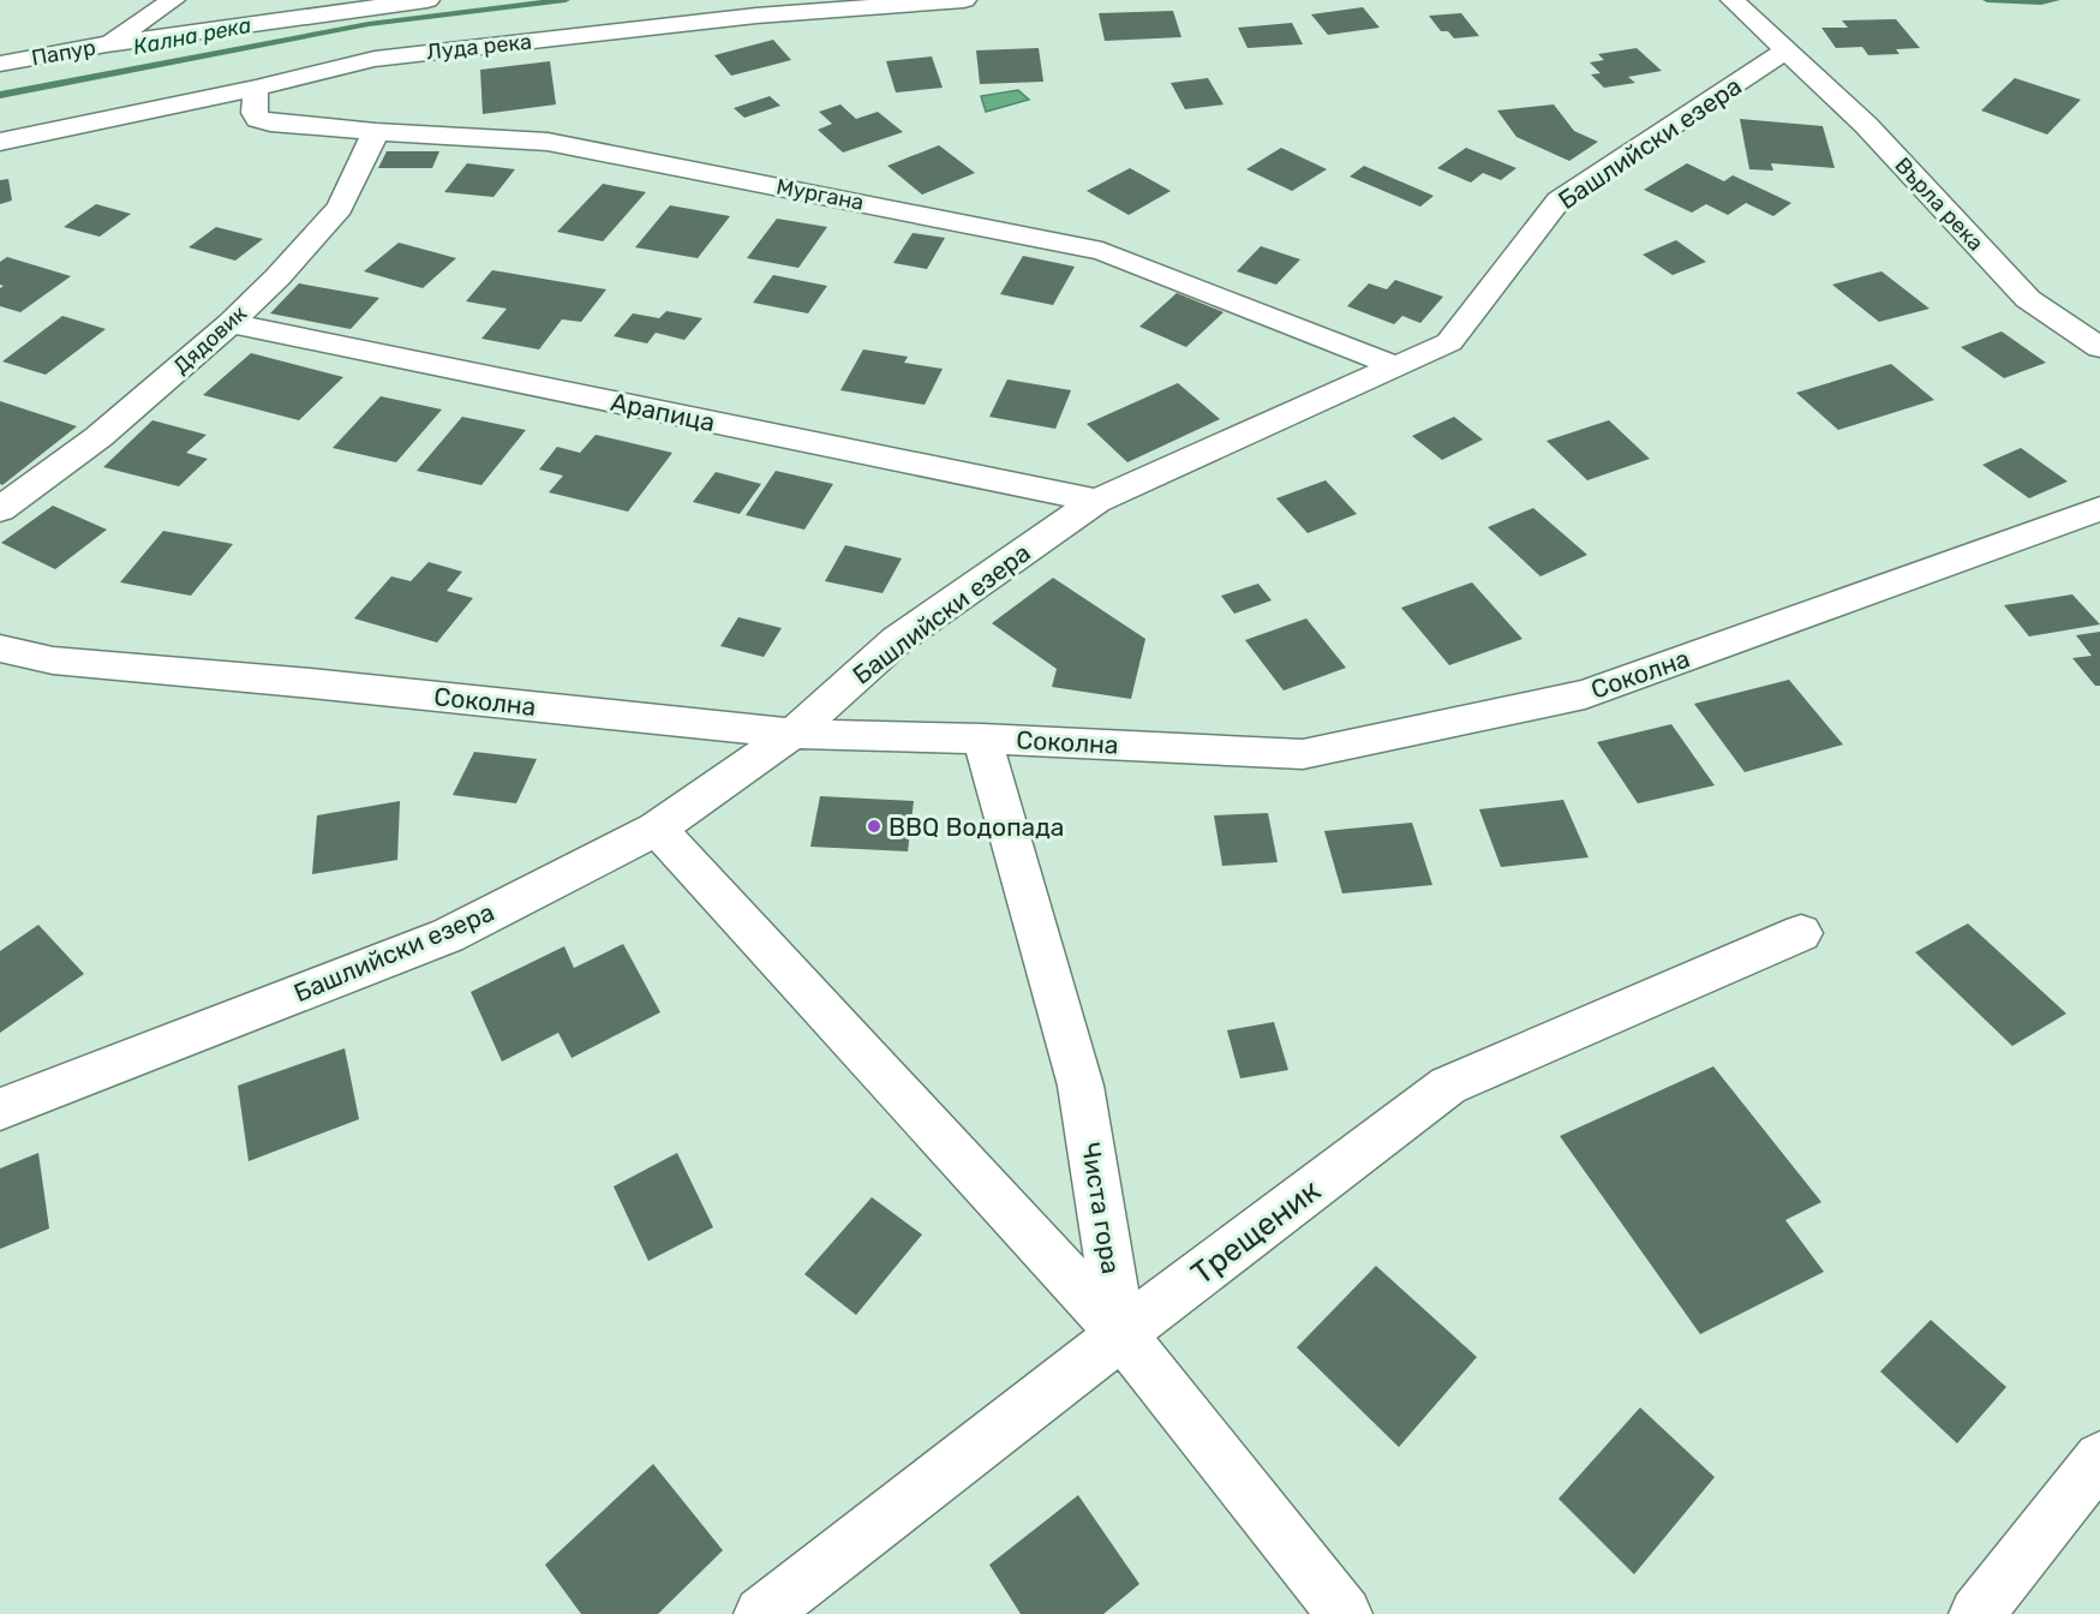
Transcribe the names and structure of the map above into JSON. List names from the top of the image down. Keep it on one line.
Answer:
{"streets":{"street":["Луда река","Папур","Башлийски езера","Мургана","Върла река","Дядовик","Арапица","Соколна","Чиста гора","Трещеник"]},"crossings":[["Луда река","Мургана"],["Башлийски езера","Мургана"],["Башлийски езера","Върла река"],["Башлийски езера","Арапица"],["Башлийски езера","Соколна"],["Мургана","Дядовик"],["Дядовик","Арапица"],["Соколна","Чиста гора"],["Чиста гора","Трещеник"]],"water":["Кална река"],"places":["BBQ Водопада"]}
